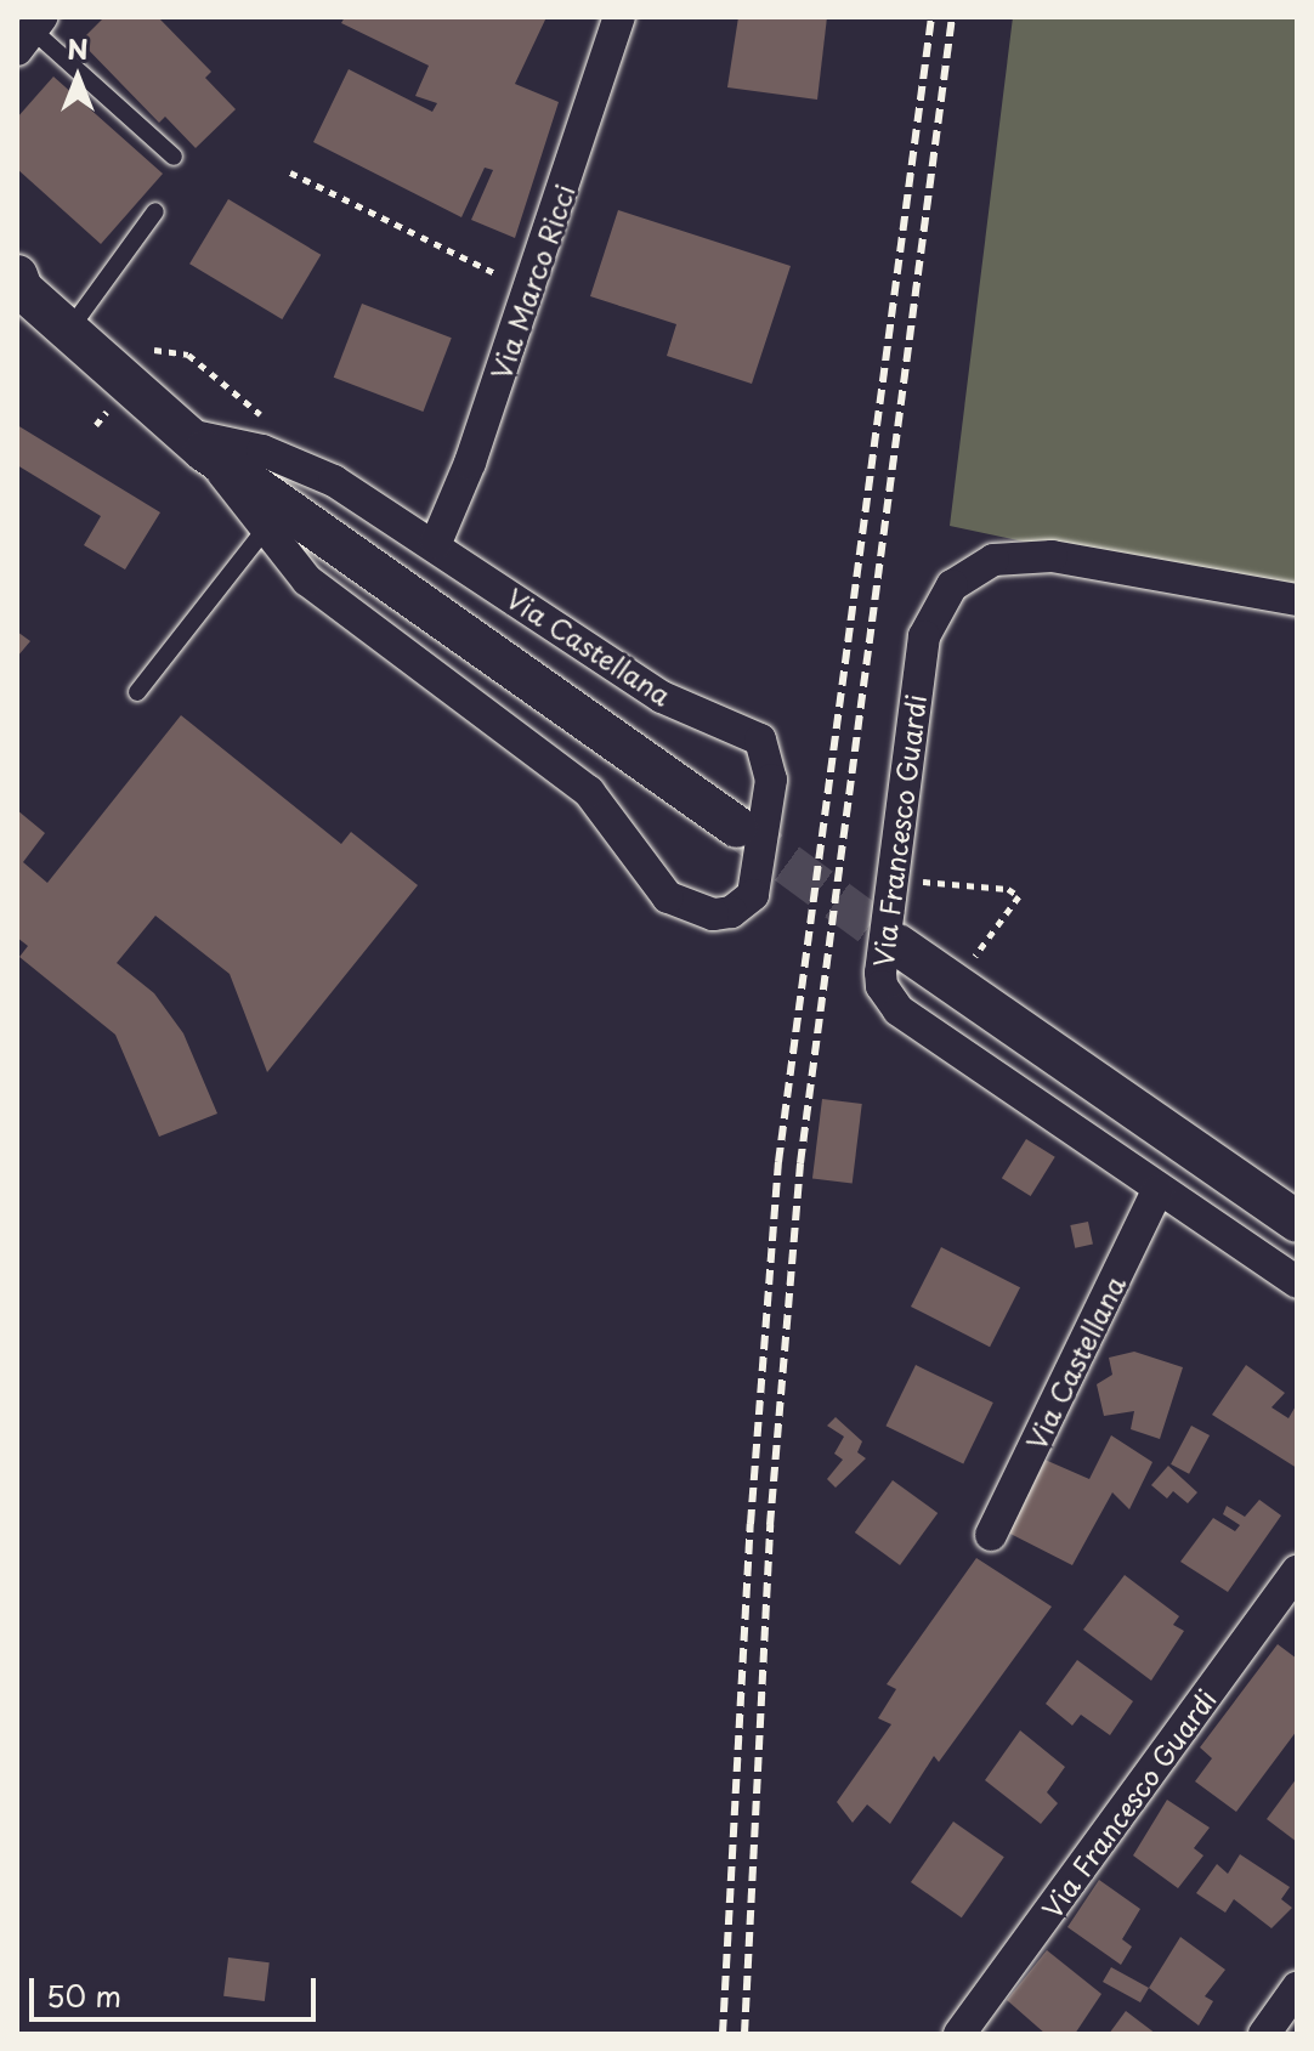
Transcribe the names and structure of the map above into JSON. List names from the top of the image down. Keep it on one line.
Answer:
{"streets":{"street":["Via Marco Ricci","Via Castellana","Via Francesco Guardi"]},"crossings":[["Via Marco Ricci","Via Castellana"],["Via Castellana","Via Francesco Guardi"]],"scale_bar":"50 m","north":"top"}
